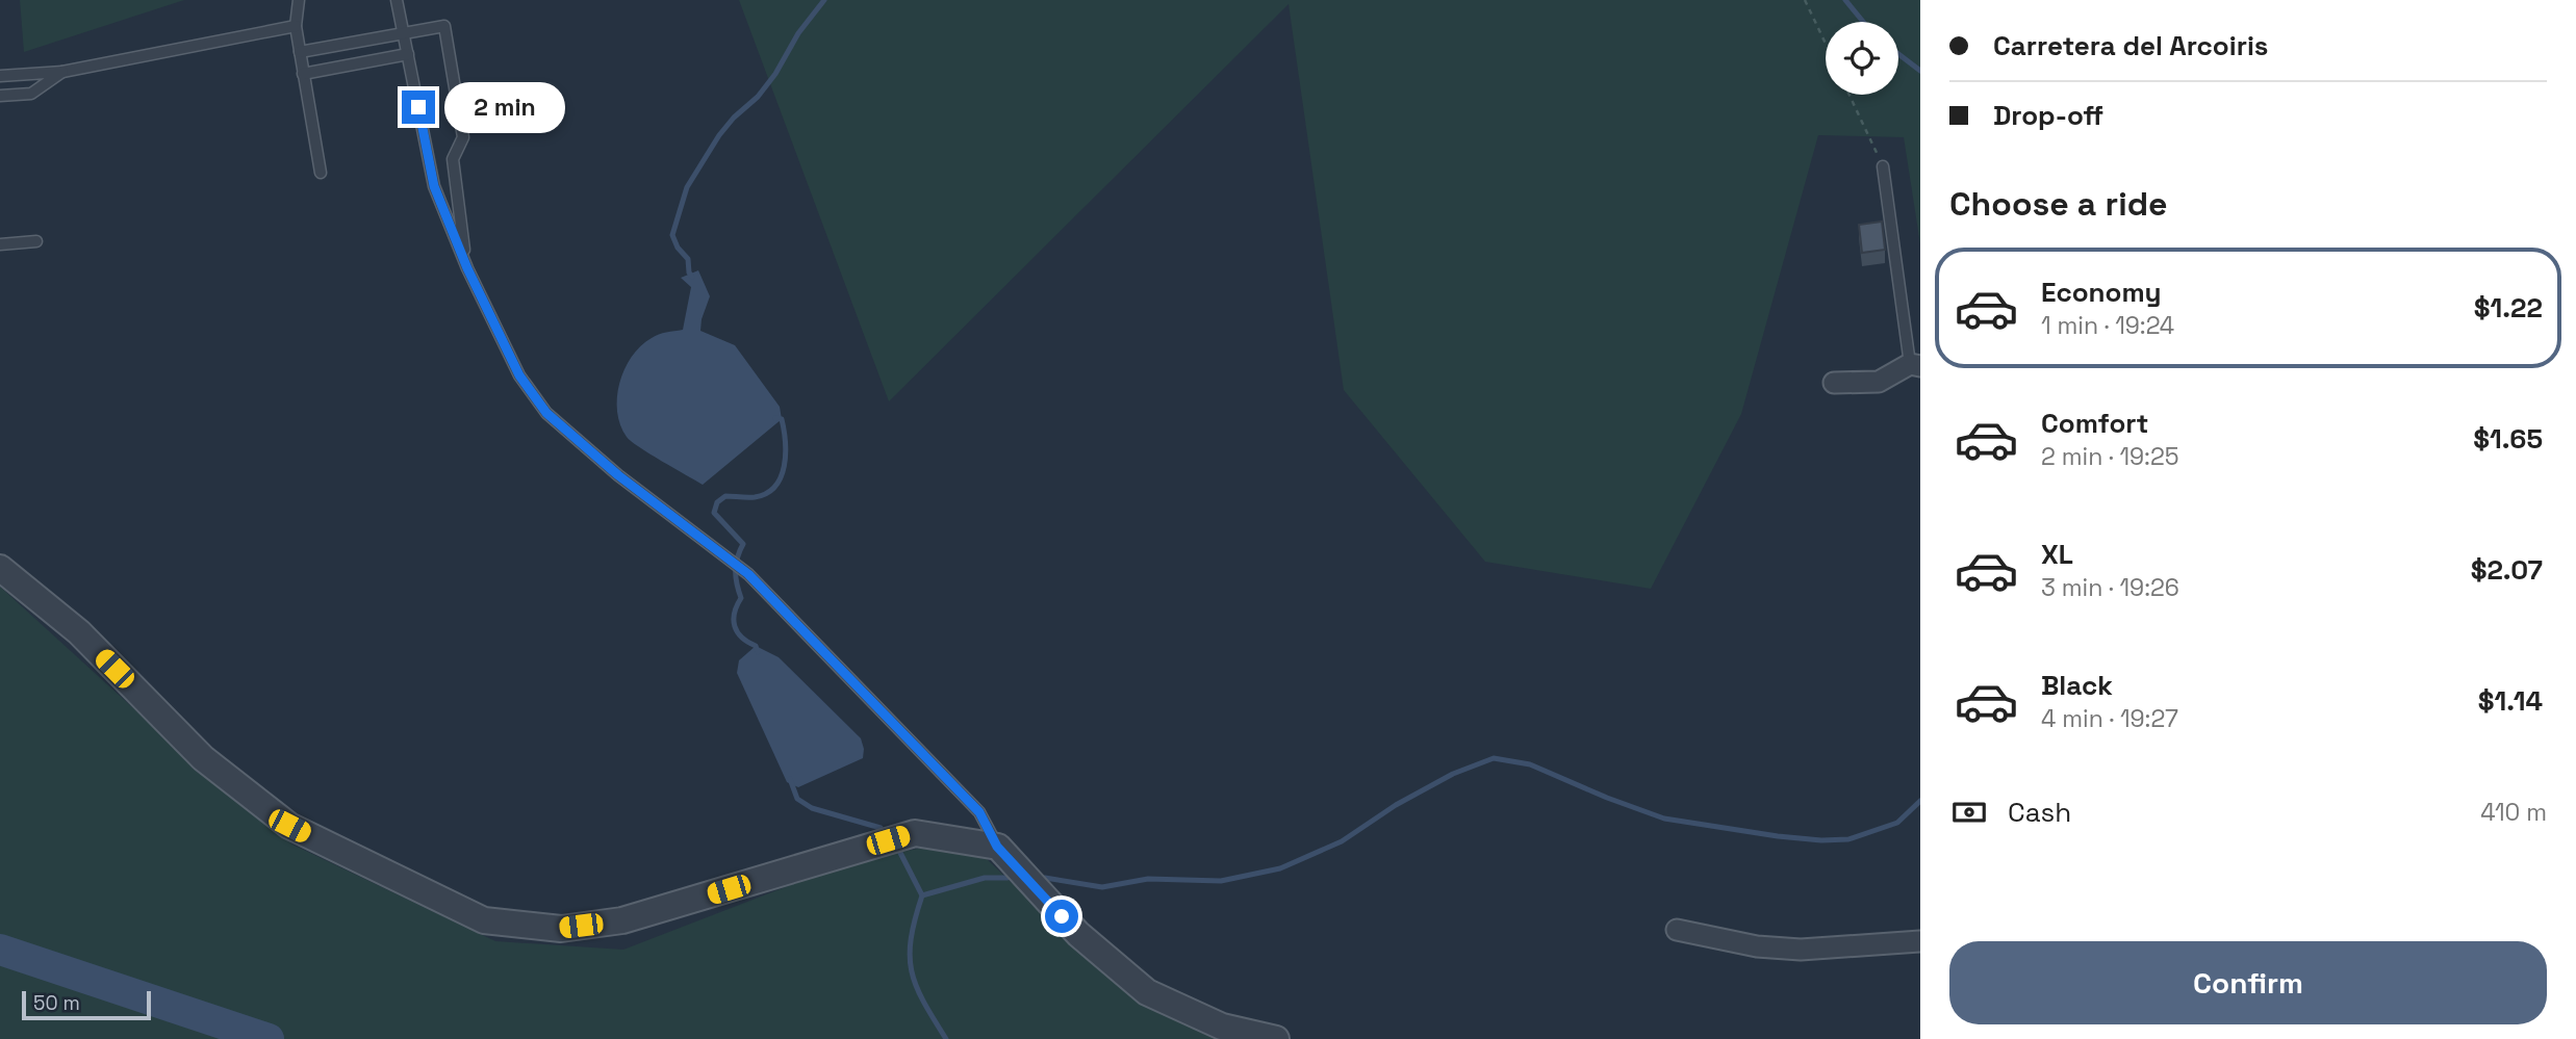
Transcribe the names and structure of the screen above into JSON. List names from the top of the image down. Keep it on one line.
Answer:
{"scale_bar":"50 m","page":{"banner":["Carretera del Arcoiris","Drop-off"],"bubble":"2 min","heading":"Choose a ride","list":[{"name":"Economy","note":"1 min · 19:24","value":"$1.22"},{"name":"Comfort","note":"2 min · 19:25","value":"$1.65"},{"name":"XL","note":"3 min · 19:26","value":"$2.07"},{"name":"Black","note":"4 min · 19:27","value":"$1.14"}],"pay":["Cash","410 m"],"buttons":"Confirm","scale":"50 m"}}
